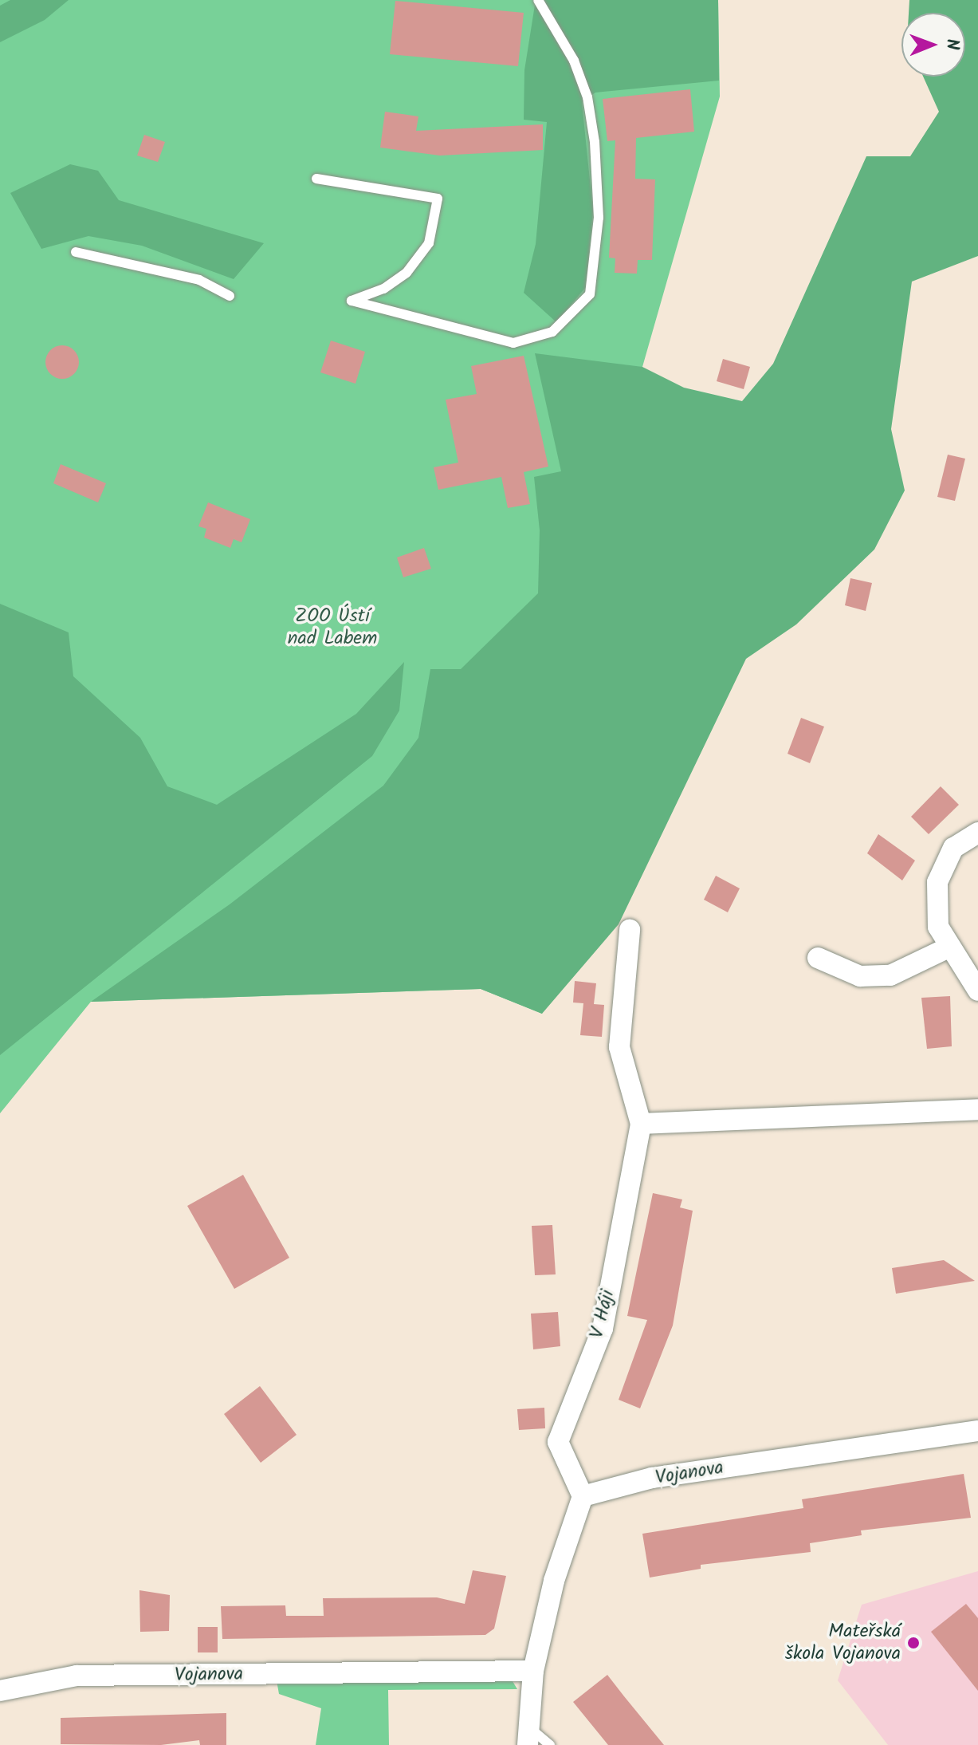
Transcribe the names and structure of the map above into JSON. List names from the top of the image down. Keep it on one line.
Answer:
{"streets":{"street":["V Háji","Vojanova"]},"crossings":[["V Háji","Vojanova"]],"parks":["ZOO Ústí nad Labem"],"places":["Mateřská škola Vojanova"],"north":"right"}
